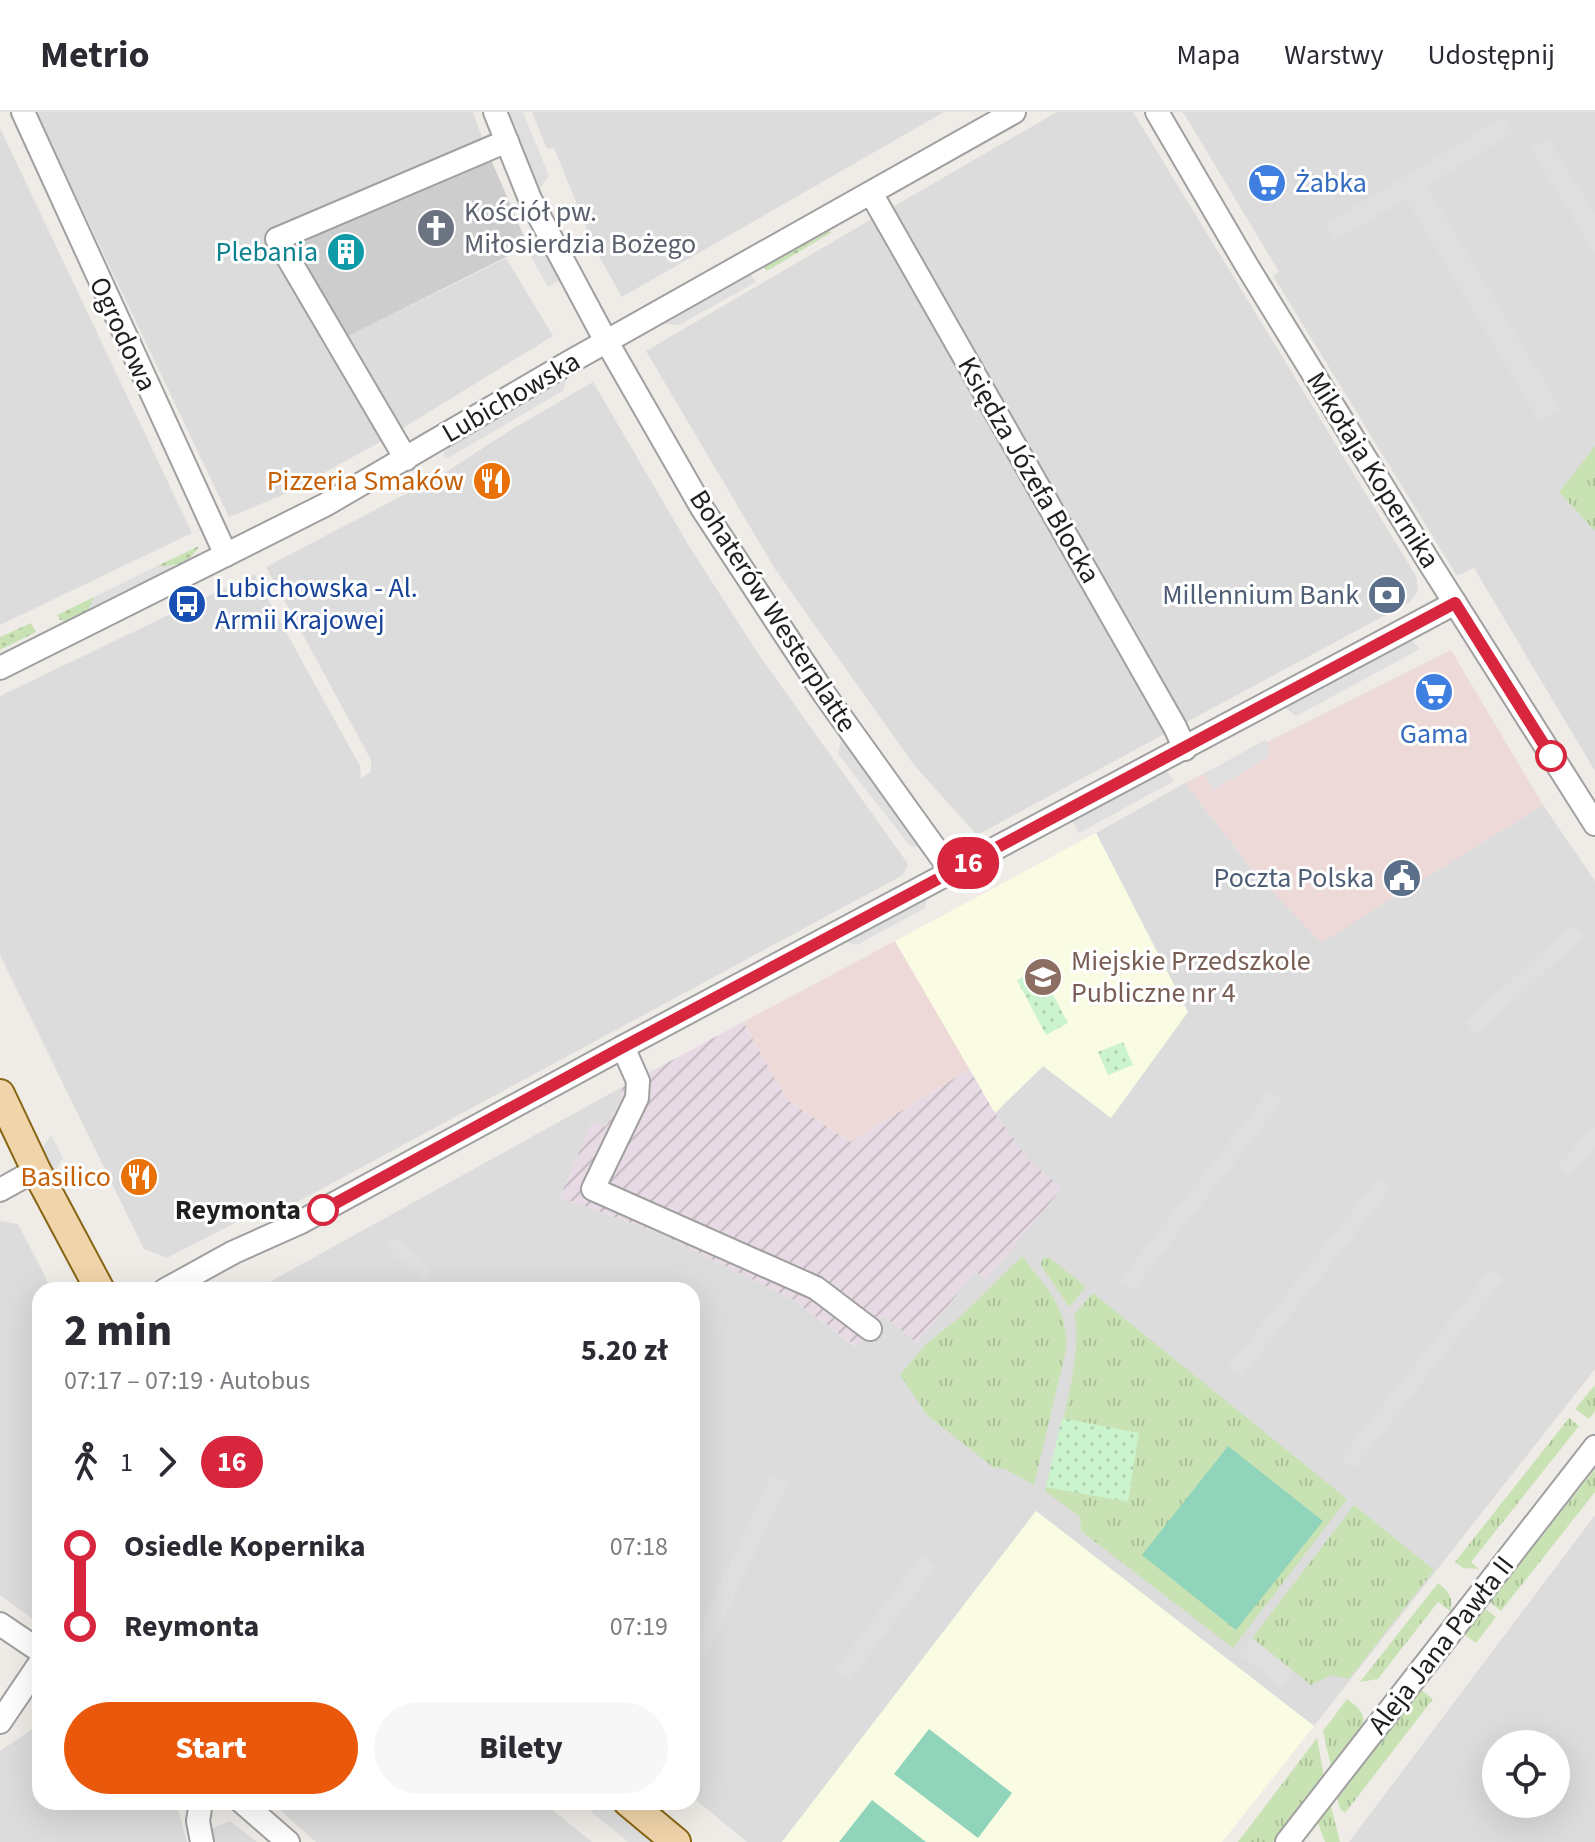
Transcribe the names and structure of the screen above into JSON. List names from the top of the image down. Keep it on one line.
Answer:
{"streets":{"street":["Ogrodowa","Lubichowska","Księdza Józefa Blocka","Mikołaja Kopernika","Bohaterów Westerplatte","Aleja Jana Pawła II"]},"crossings":[["Ogrodowa","Lubichowska"],["Lubichowska","Księdza Józefa Blocka"],["Lubichowska","Bohaterów Westerplatte"]],"places":{"supermarket":["Żabka","Gama"],"church":["Kościół pw. Miłosierdzia Bożego"],"building":["Plebania"],"restaurant":["Pizzeria Smaków","Basilico"],"bank":["Millennium Bank"],"bus stop":["Lubichowska - Al. Armii Krajowej"],"public building":["Poczta Polska"],"school or university":["Miejskie Przedszkole Publiczne nr 4"],"other":["Reymonta"]},"lines":["bus line 16"],"page":{"header":"Metrio","nav":["Mapa","Warstwy","Udostępnij"],"on_map":"16","heading":["2 min","07:17 – 07:19 · Autobus","5.20 zł"],"legs":["1","16"],"list":[{"name":"Osiedle Kopernika","value":"07:18"},{"name":"Reymonta","value":"07:19"}],"buttons":["Start","Bilety"]}}
